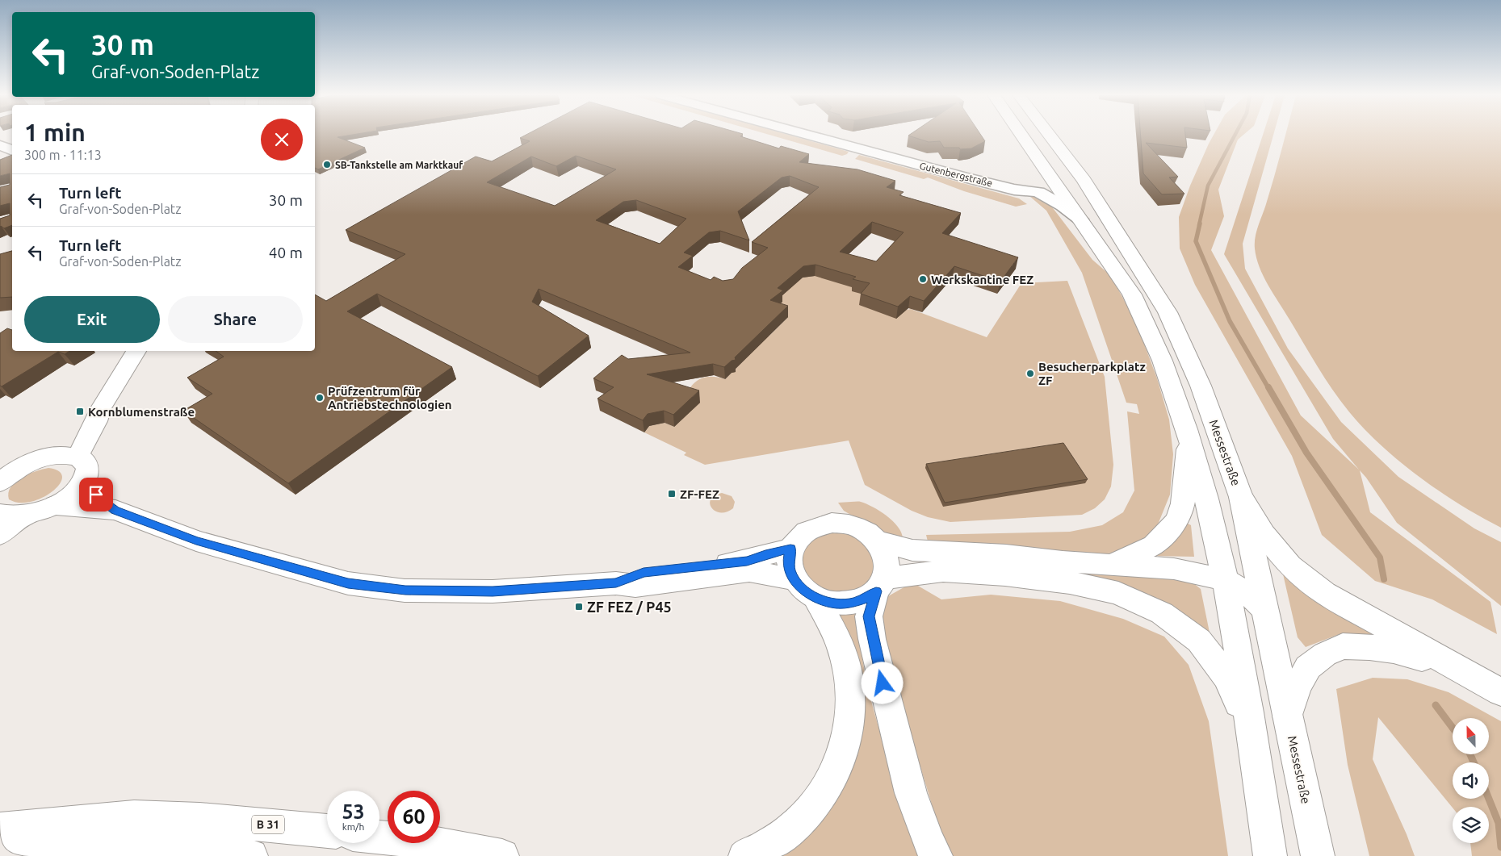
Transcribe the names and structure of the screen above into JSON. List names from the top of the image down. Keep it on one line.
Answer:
{"streets":{"street":["Gutenbergstraße","Messestraße","B 31"]},"places":{"other":["SB-Tankstelle am Marktkauf","Werkskantine FEZ","Besucherparkplatz ZF","Prüfzentrum für Antriebstechnologien"],"transit":["Kornblumenstraße","ZF-FEZ","ZF FEZ / P45"]},"north":"top","page":{"turn":["30 m","Graf-von-Soden-Platz"],"heading":["1 min","300 m · 11:13"],"list":[{"name":"Turn left","note":"Graf-von-Soden-Platz","value":"30 m"},{"name":"Turn left","note":"Graf-von-Soden-Platz","value":"40 m"}],"buttons":["Exit","Share"],"speed":"53 km/h","limit":"60"}}
